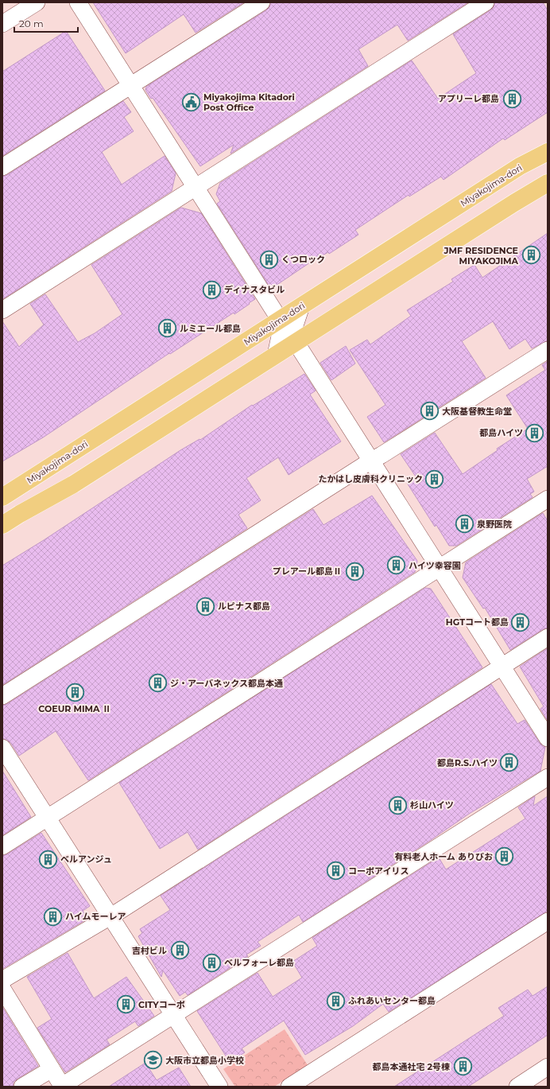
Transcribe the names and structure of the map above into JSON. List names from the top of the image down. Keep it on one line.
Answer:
{"streets":{"main road":["Miyakojima-dori"]},"places":{"building":["アプリーレ都島","JMF RESIDENCE MIYAKOJIMA","くつロック","ディナスタビル","ルミエール都島","大阪基督教生命堂","都島ハイツ","たかはし皮膚科クリニック","泉野医院","ハイツ幸容園","プレアール都島Ⅱ","ルピナス都島","HGTコート都島","ジ・アーバネックス都島本通","COEUR MIMA Ⅱ","都島R.S.ハイツ","杉山ハイツ","有料老人ホーム ありびお","ベルアンジュ","コーポアイリス","ハイムモーレア","吉村ビル","ベルフォーレ都島","ふれあいセンター都島","CITYコーポ","都島本通社宅 2号棟"],"public building":["Miyakojima Kitadori Post Office"],"school or university":["大阪市立都島小学校"]},"scale_bar":"20 m"}
